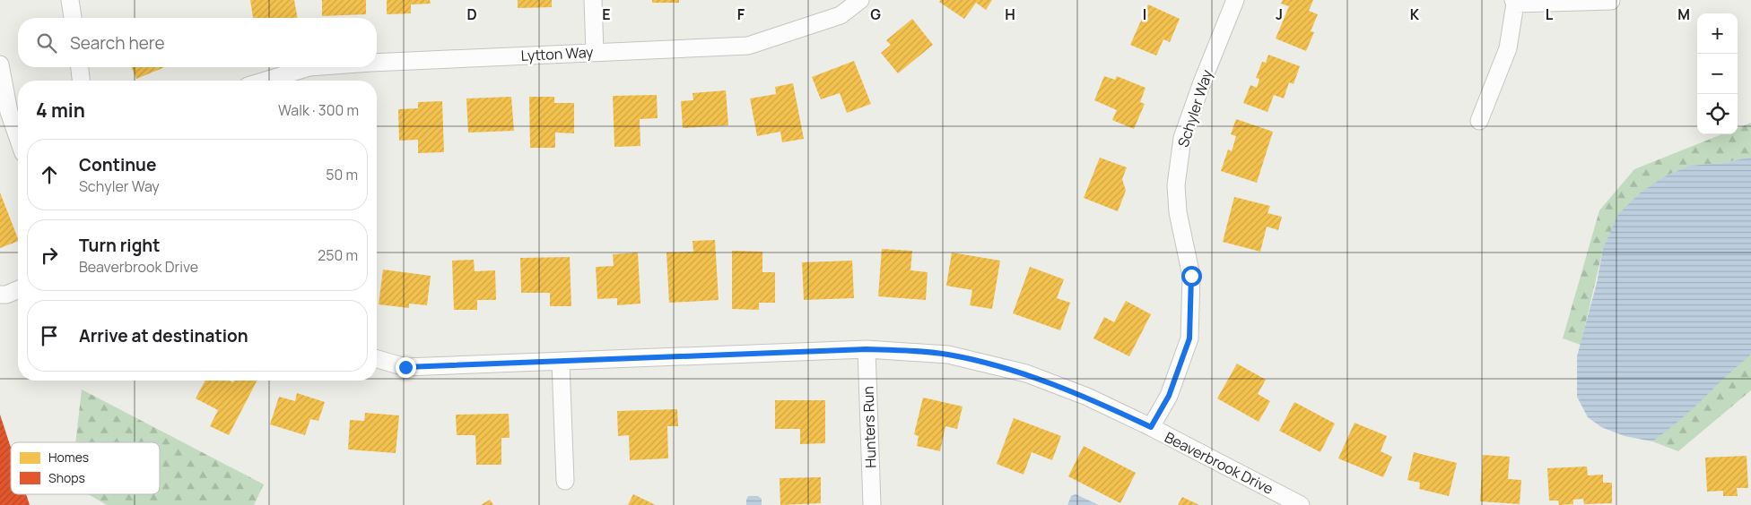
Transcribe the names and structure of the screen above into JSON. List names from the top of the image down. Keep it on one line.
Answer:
{"streets":{"street":["Lytton Way","Schyler Way","Hunters Run","Beaverbrook Drive"]},"crossings":[["Schyler Way","Beaverbrook Drive"],["Hunters Run","Beaverbrook Drive"]],"legend":["Homes","Shops"],"page":{"map_buttons":["+","−"],"search":"Search here","heading":["4 min","Walk · 300 m"],"list":[["Continue","Schyler Way","50 m"],["Turn right","Beaverbrook Drive","250 m"],"Arrive at destination"]},"grid":{"columns":["D","E","F","G","H","I","J","K","L","M"]}}
